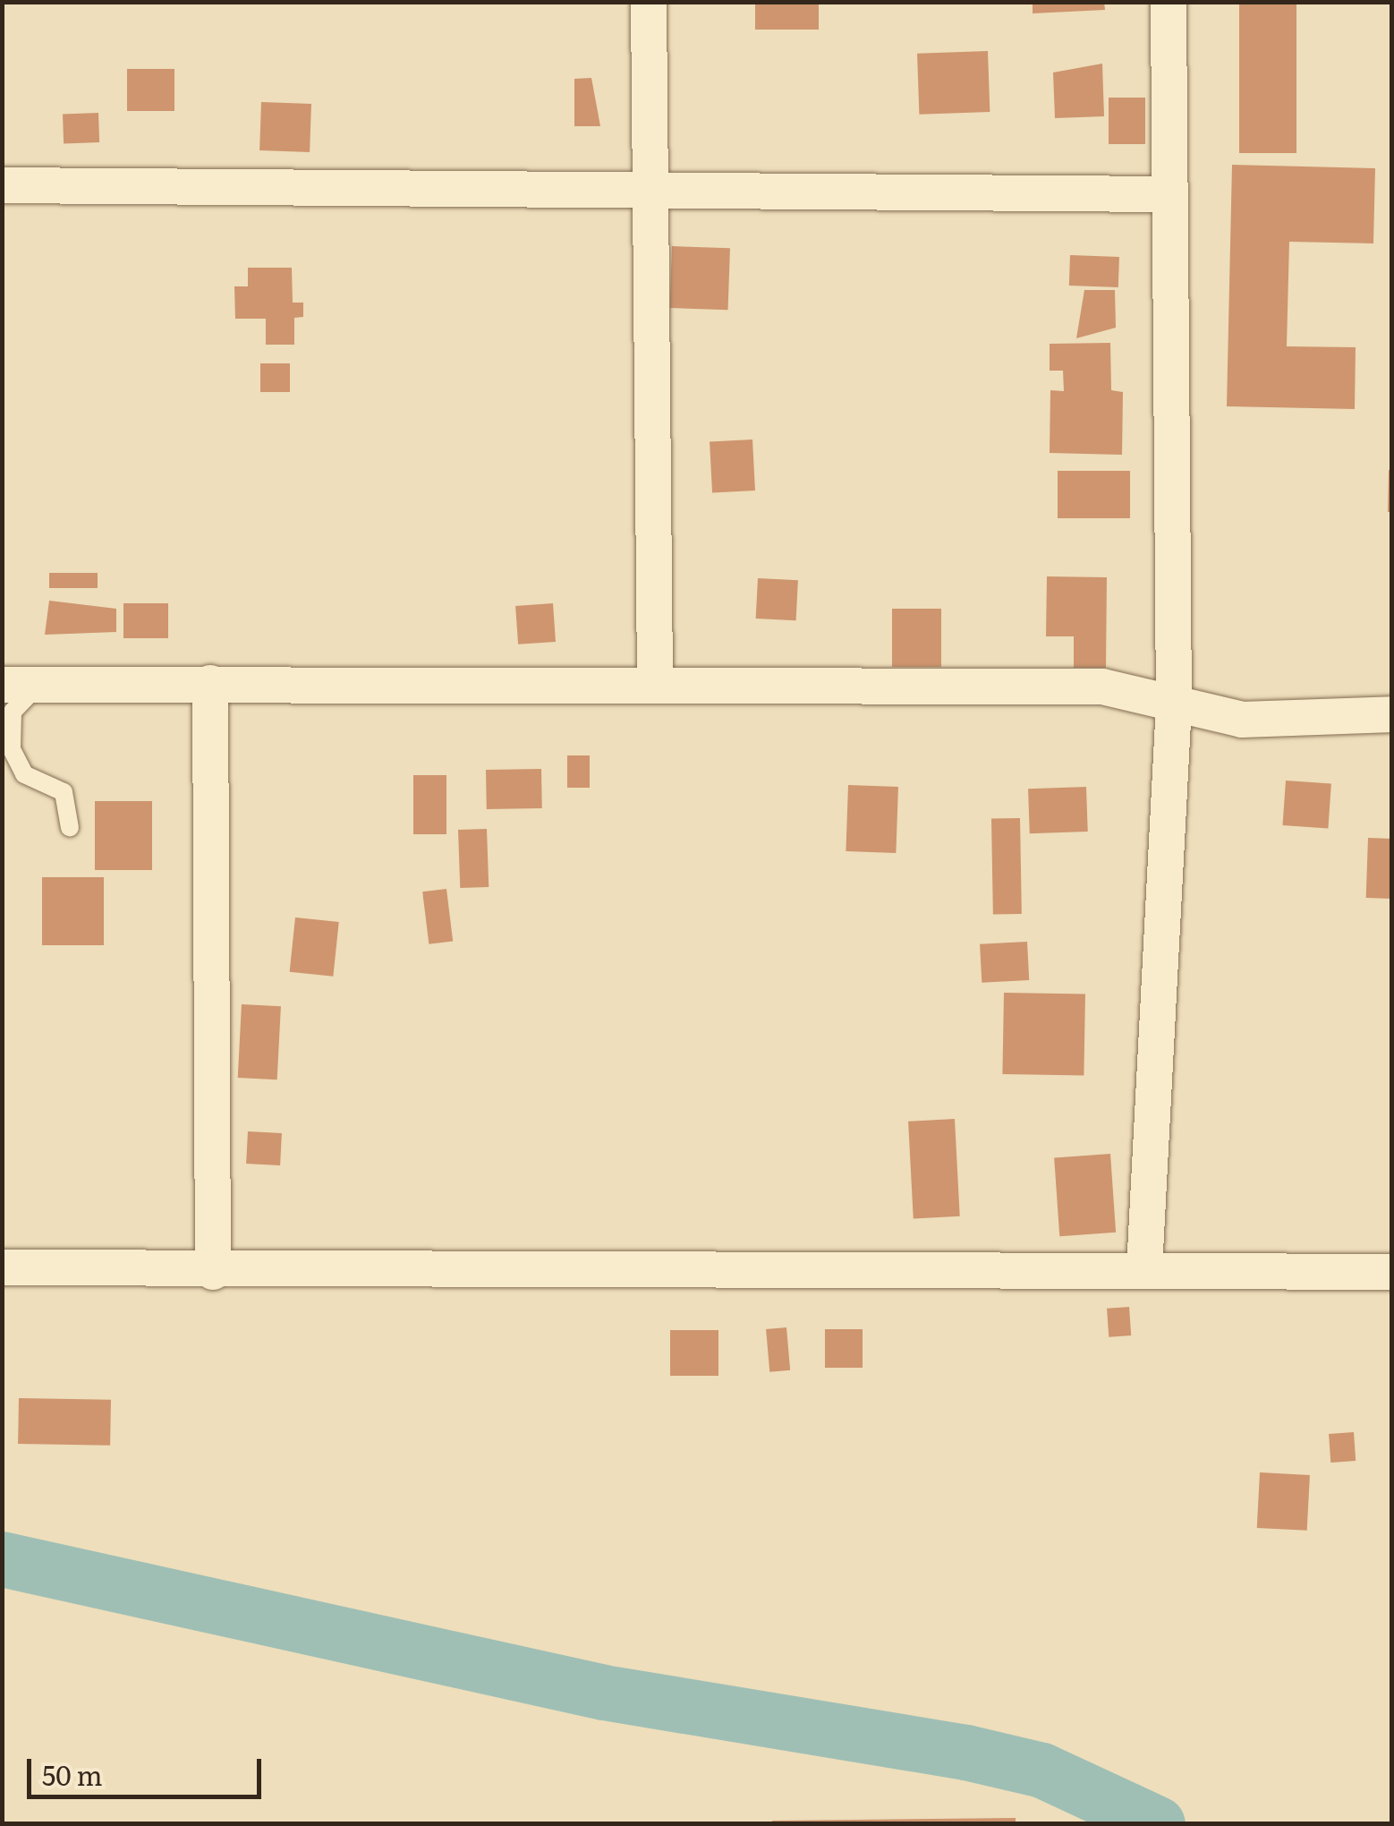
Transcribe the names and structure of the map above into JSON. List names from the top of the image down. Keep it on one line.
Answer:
{"scale_bar":"50 m"}
